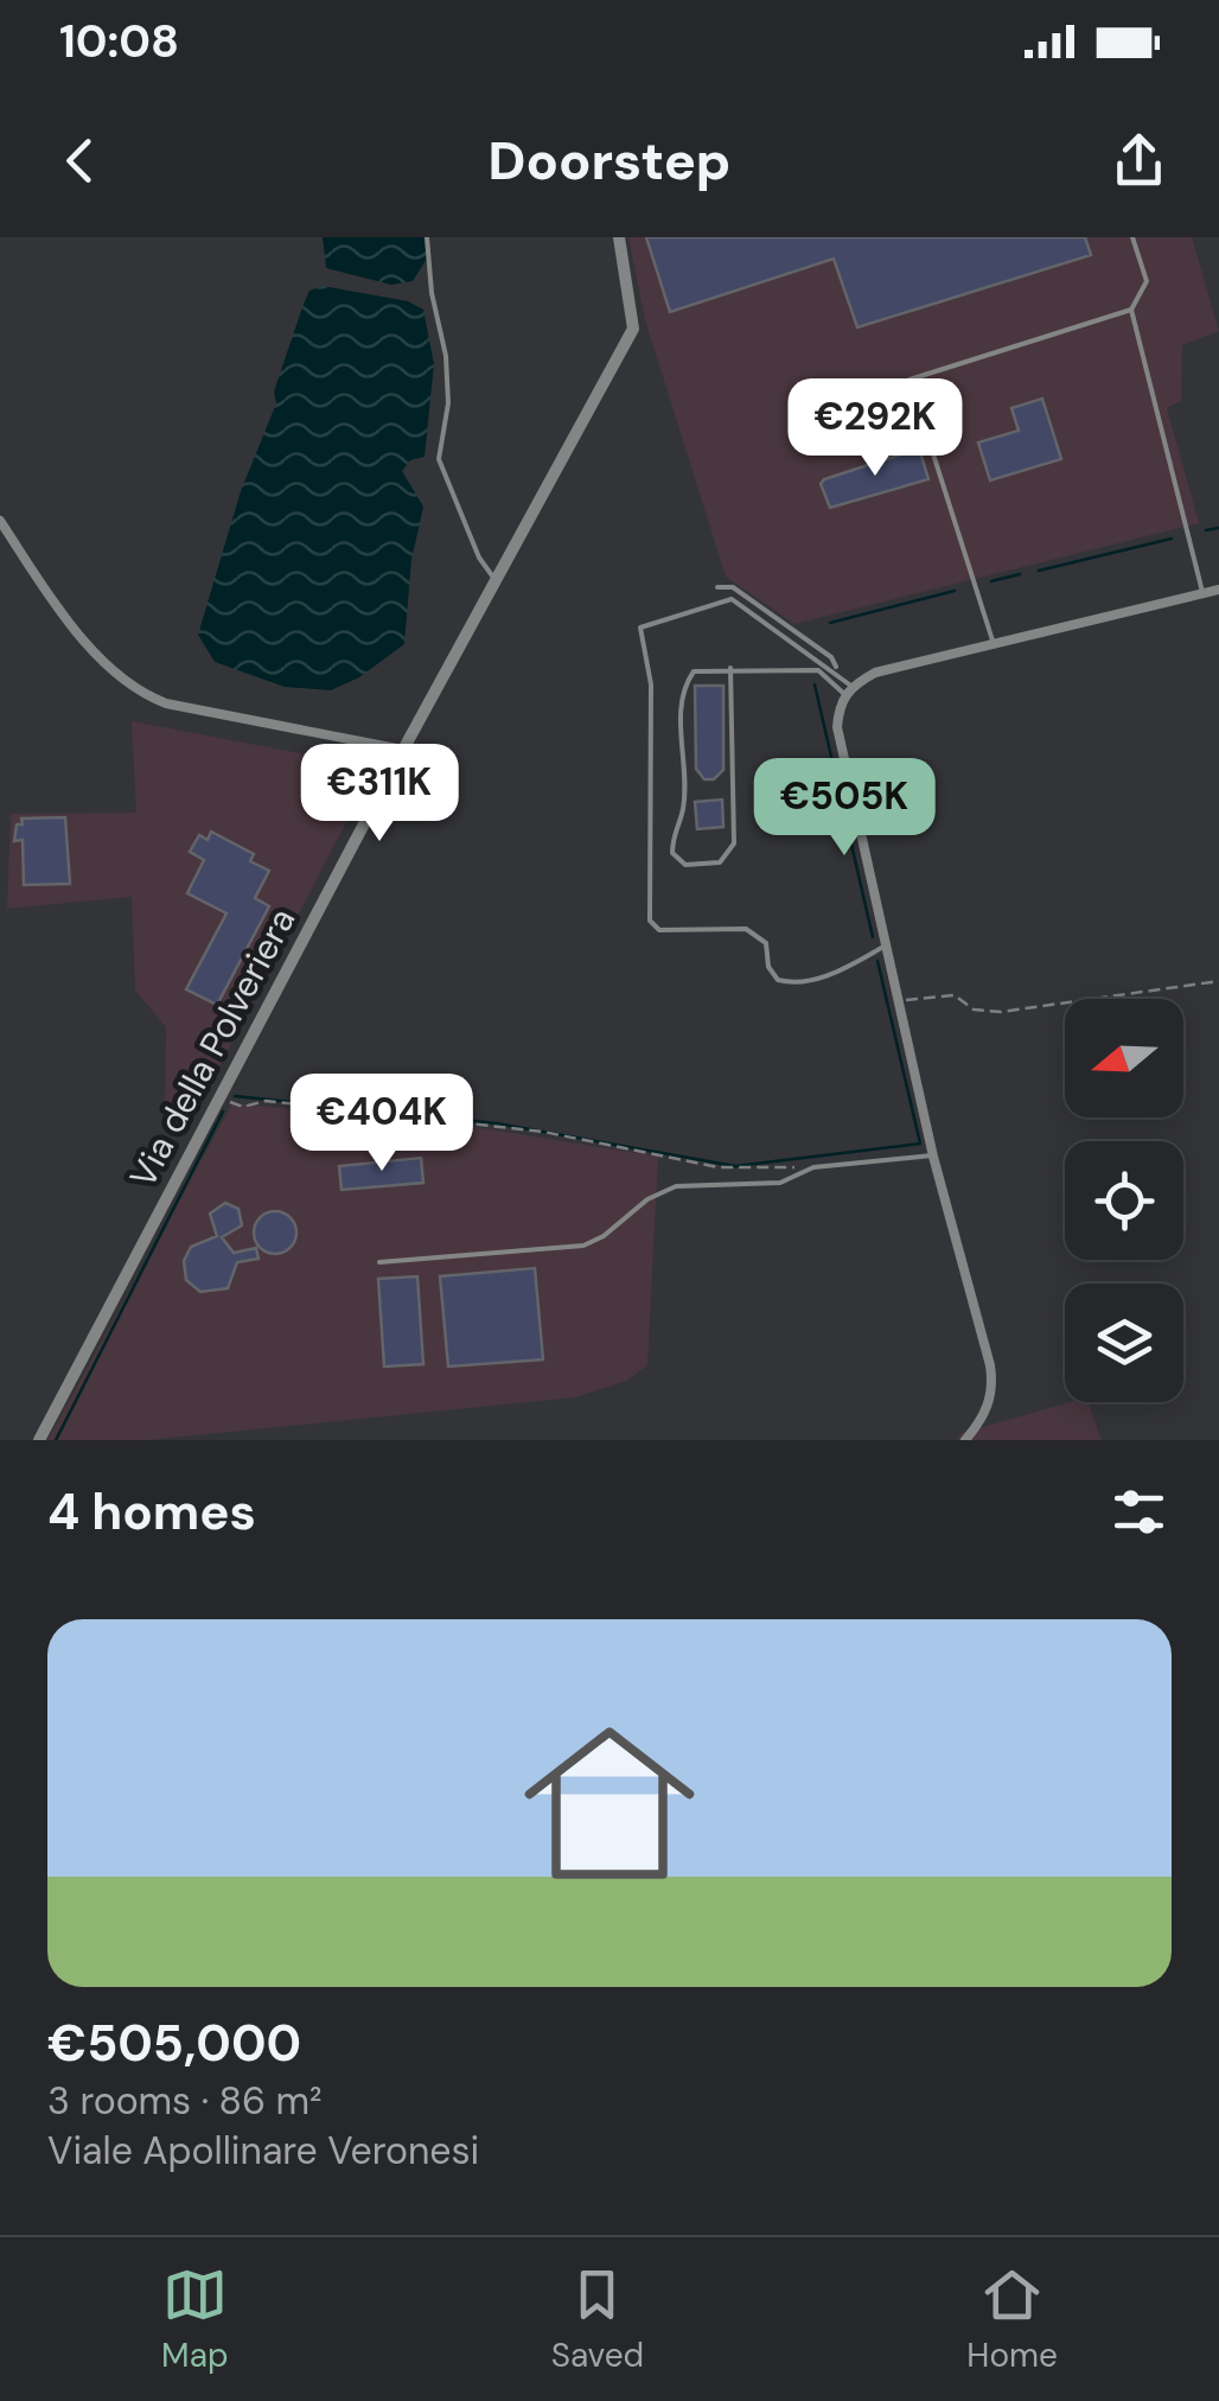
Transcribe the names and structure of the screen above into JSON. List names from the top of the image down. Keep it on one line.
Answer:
{"streets":{"street":["Via della Polveriera"]},"north":"left","page":{"status":"10:08","header":"Doorstep","price":["€292K","€311K","€505K","€404K"],"heading":"4 homes","list":[{"name":"€505,000","note":"3 rooms · 86 m² · Viale Apollinare Veronesi"}],"tabs":["Map","Saved","Home"]}}
